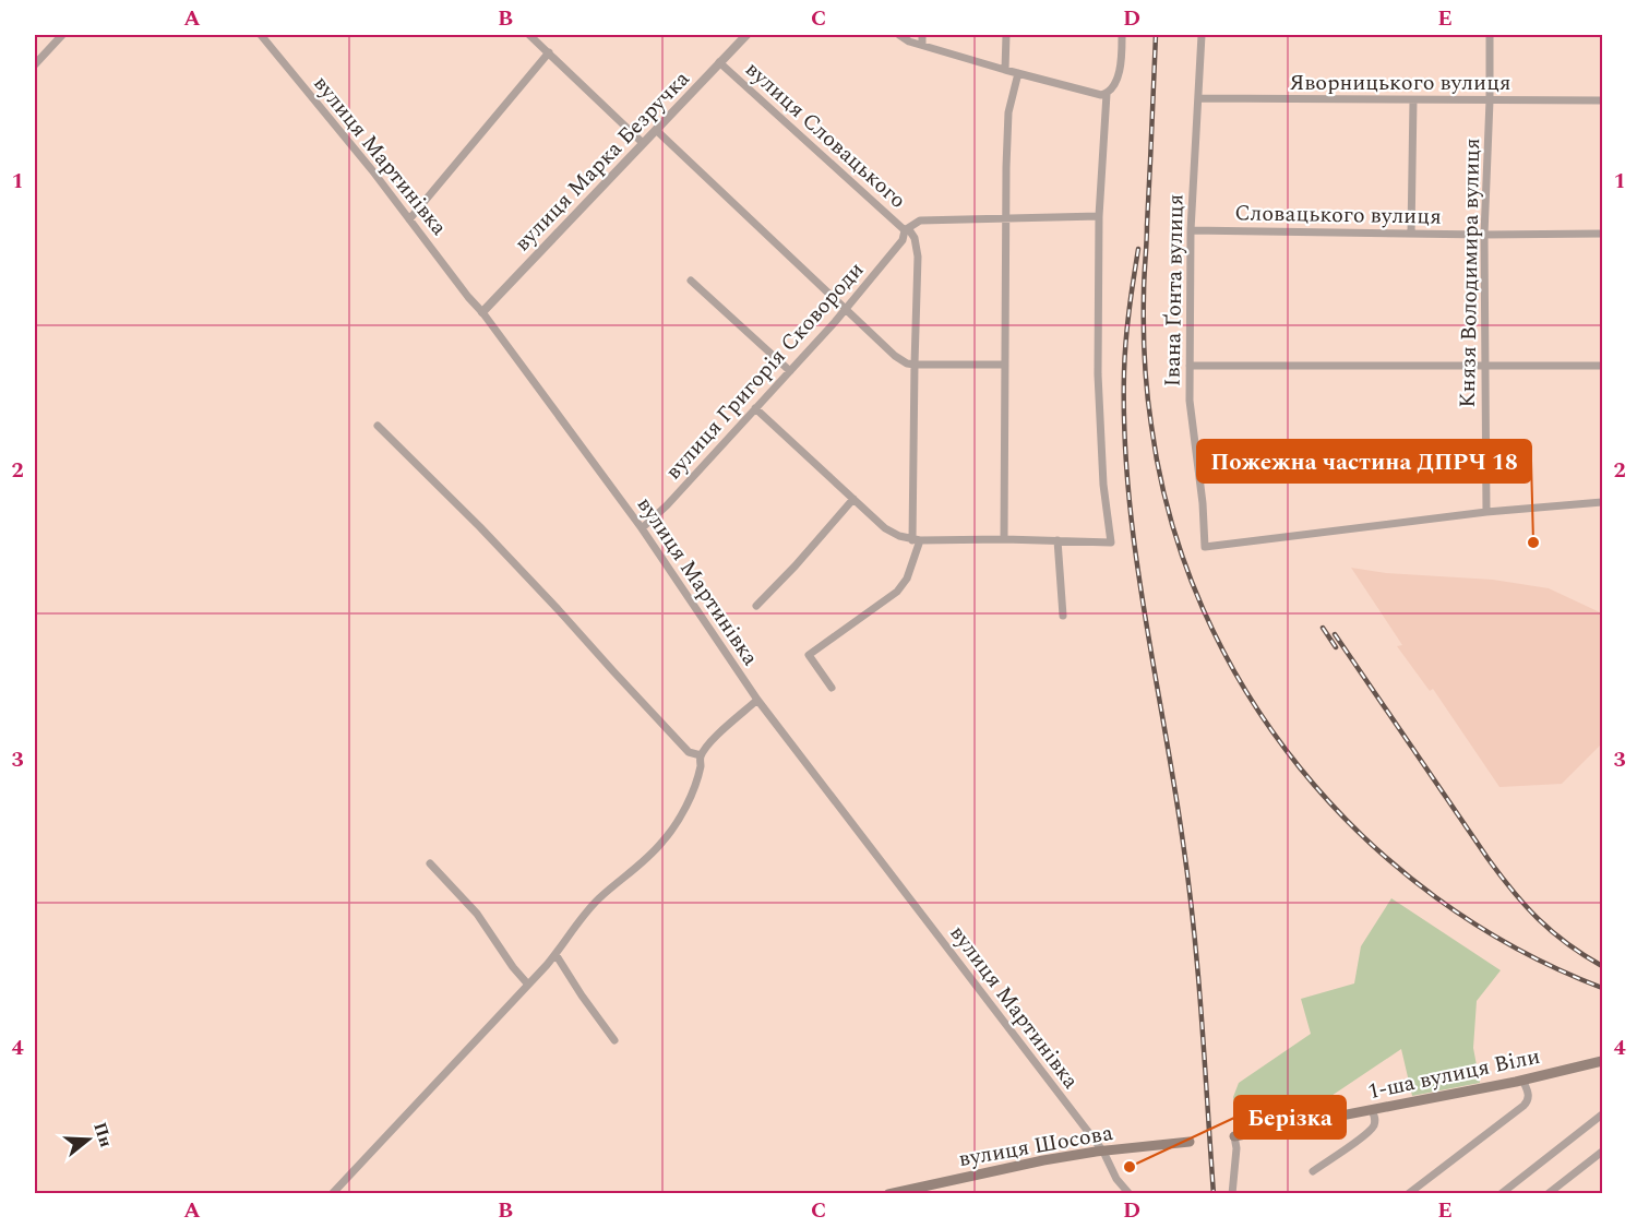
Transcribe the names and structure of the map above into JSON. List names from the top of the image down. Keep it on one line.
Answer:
{"streets":{"main road":["1-ша вулиця Віли","вулиця Шосова"],"street":["Яворницького вулиця","вулиця Словацького","вулиця Мартинівка","вулиця Марка Безручка","Словацького вулиця","Князя Володимира вулиця","Івана Ґонта вулиця","вулиця Григорія Сковороди"]},"crossings":[["Яворницького вулиця","Князя Володимира вулиця"],["Яворницького вулиця","Івана Ґонта вулиця"],["вулиця Словацького","вулиця Марка Безручка"],["вулиця Словацького","вулиця Григорія Сковороди"],["вулиця Мартинівка","вулиця Марка Безручка"],["вулиця Мартинівка","вулиця Григорія Сковороди"],["вулиця Мартинівка","вулиця Шосова"],["Словацького вулиця","Князя Володимира вулиця"],["Словацького вулиця","Івана Ґонта вулиця"],["Князя Володимира вулиця","Івана Ґонта вулиця"]],"places":["Пожежна частина ДПРЧ 18","Берізка"],"north":"right","grid":{"columns":["A","B","C","D","E"],"rows":["1","2","3","4"]}}
